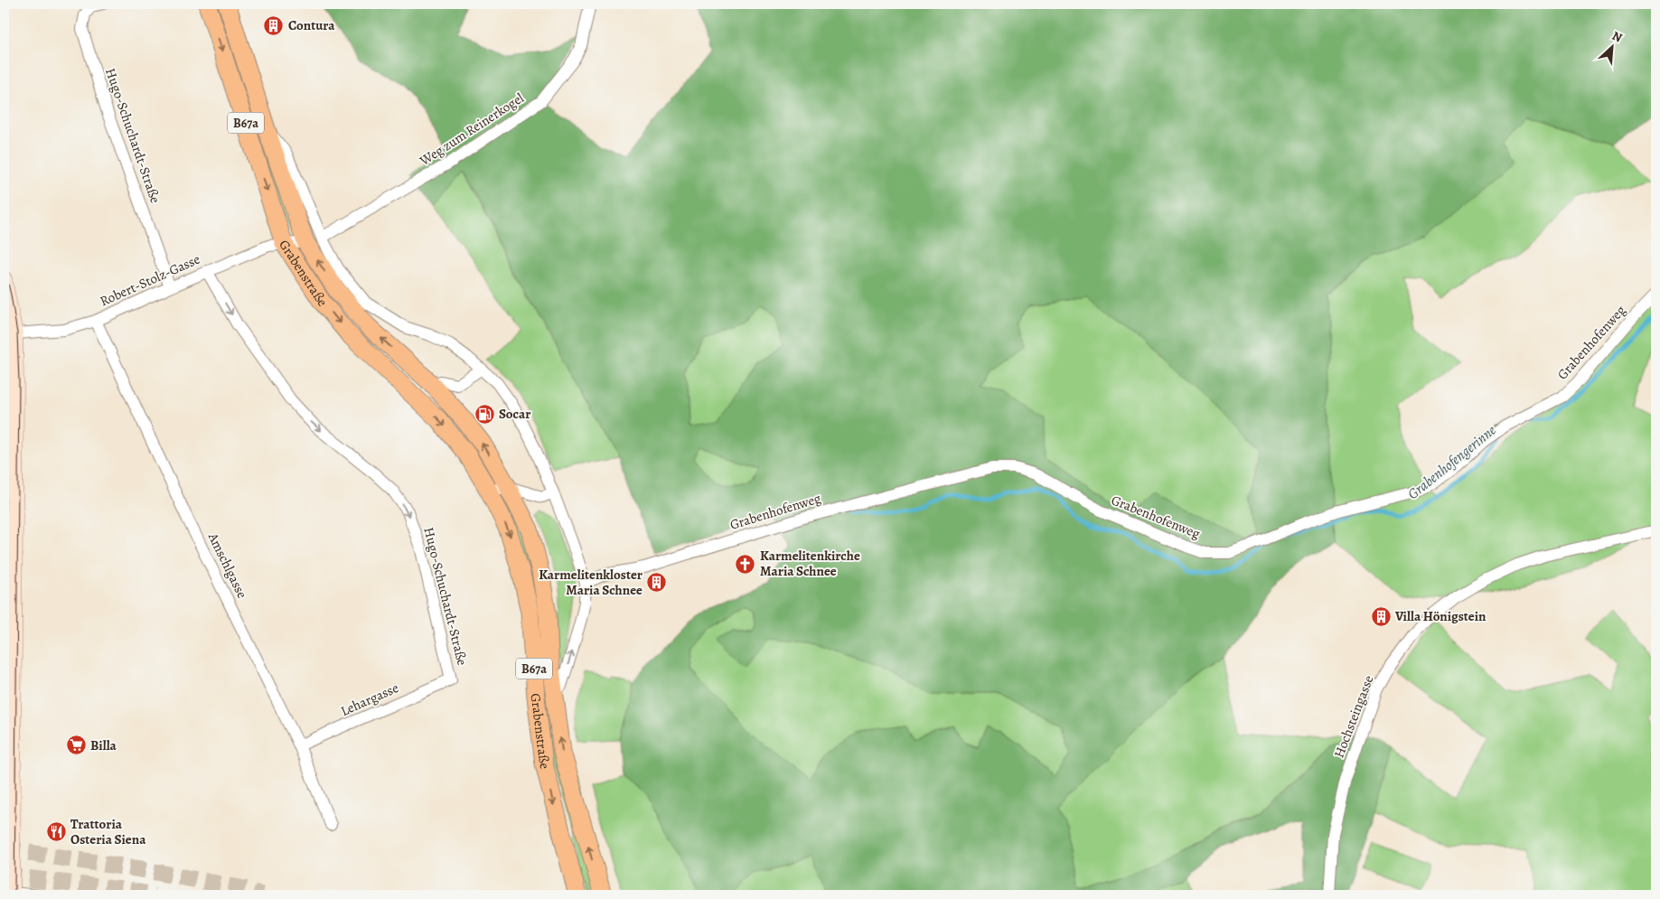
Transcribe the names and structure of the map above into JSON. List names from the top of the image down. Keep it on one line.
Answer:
{"streets":{"main road":["B67a","Grabenstraße"],"street":["Weg zum Reinerkogel","Hugo-Schuchardt-Straße","Robert-Stolz-Gasse","Grabenhofenweg","Amschlgasse","Lehargasse","Hochsteingasse"]},"crossings":[["Weg zum Reinerkogel","Grabenstraße"],["Weg zum Reinerkogel","Robert-Stolz-Gasse"],["Hugo-Schuchardt-Straße","Robert-Stolz-Gasse"],["Hugo-Schuchardt-Straße","Lehargasse"],["Grabenstraße","Robert-Stolz-Gasse"],["Grabenstraße","Grabenhofenweg"],["Robert-Stolz-Gasse","Amschlgasse"],["Amschlgasse","Lehargasse"]],"one_way":["Hugo-Schuchardt-Straße"],"water":["Grabenhofengerinne"],"places":{"building":["Contura","Karmelitenkloster Maria Schnee","Villa Hönigstein"],"fuel station":["Socar"],"church":["Karmelitenkirche Maria Schnee"],"supermarket":["Billa"],"restaurant":["Trattoria Osteria Siena"]},"north":"top right"}
